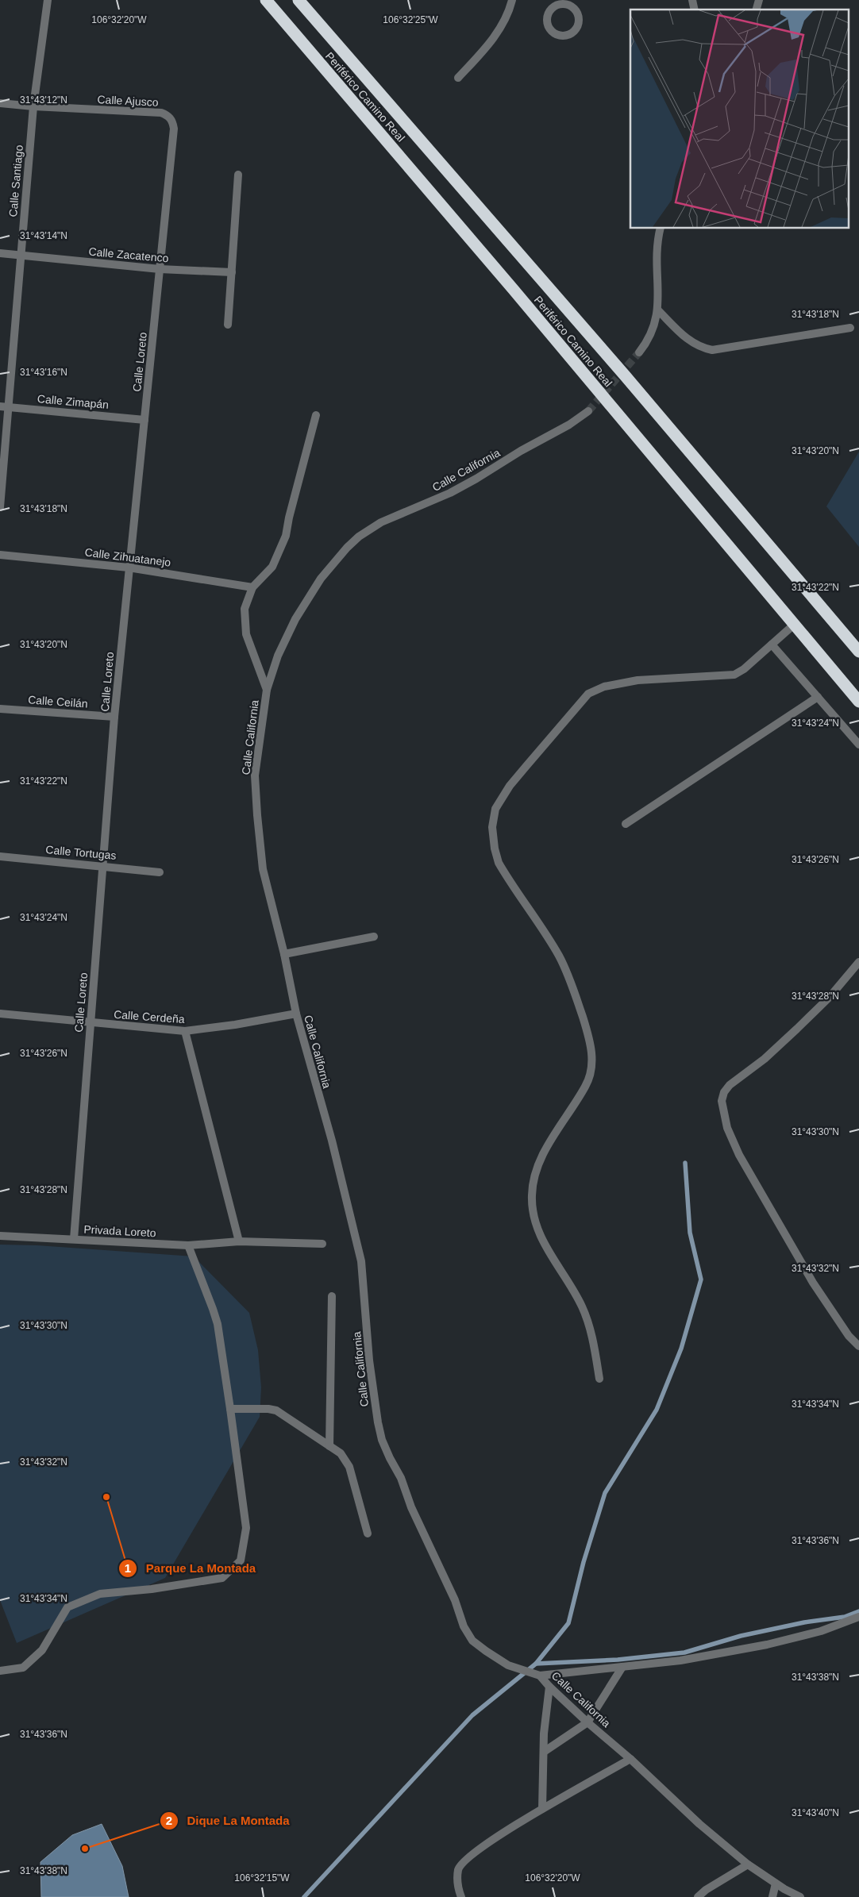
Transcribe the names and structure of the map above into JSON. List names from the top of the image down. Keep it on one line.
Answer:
{"streets":{"highway":["Periférico Camino Real"],"street":["Calle Ajusco","Calle Santiago","Calle Zacatenco","Calle Loreto","Calle Zimapán","Calle California","Calle Zihuatanejo","Calle Ceilán","Calle Tortugas","Calle Cerdeña","Privada Loreto"]},"crossings":[["Calle Ajusco","Calle Santiago"],["Calle Ajusco","Calle Loreto"],["Calle Santiago","Calle Zacatenco"],["Calle Santiago","Calle Zimapán"],["Calle Zacatenco","Calle Loreto"],["Calle Loreto","Calle Zimapán"],["Calle Loreto","Calle Zihuatanejo"],["Calle Loreto","Calle Ceilán"],["Calle Loreto","Calle Tortugas"],["Calle Loreto","Calle Cerdeña"],["Calle Loreto","Privada Loreto"],["Calle California","Calle Cerdeña"]],"places":["Parque La Montada","Dique La Montada"],"coordinates":["106°32'20\"W","106°32'25\"W","31°43'12\"N","31°43'14\"N","31°43'18\"N","31°43'16\"N","31°43'20\"N","31°43'22\"N","31°43'24\"N","31°43'26\"N","31°43'28\"N","31°43'30\"N","31°43'32\"N","31°43'34\"N","31°43'36\"N","31°43'38\"N","31°43'40\"N","106°32'15\"W"]}
